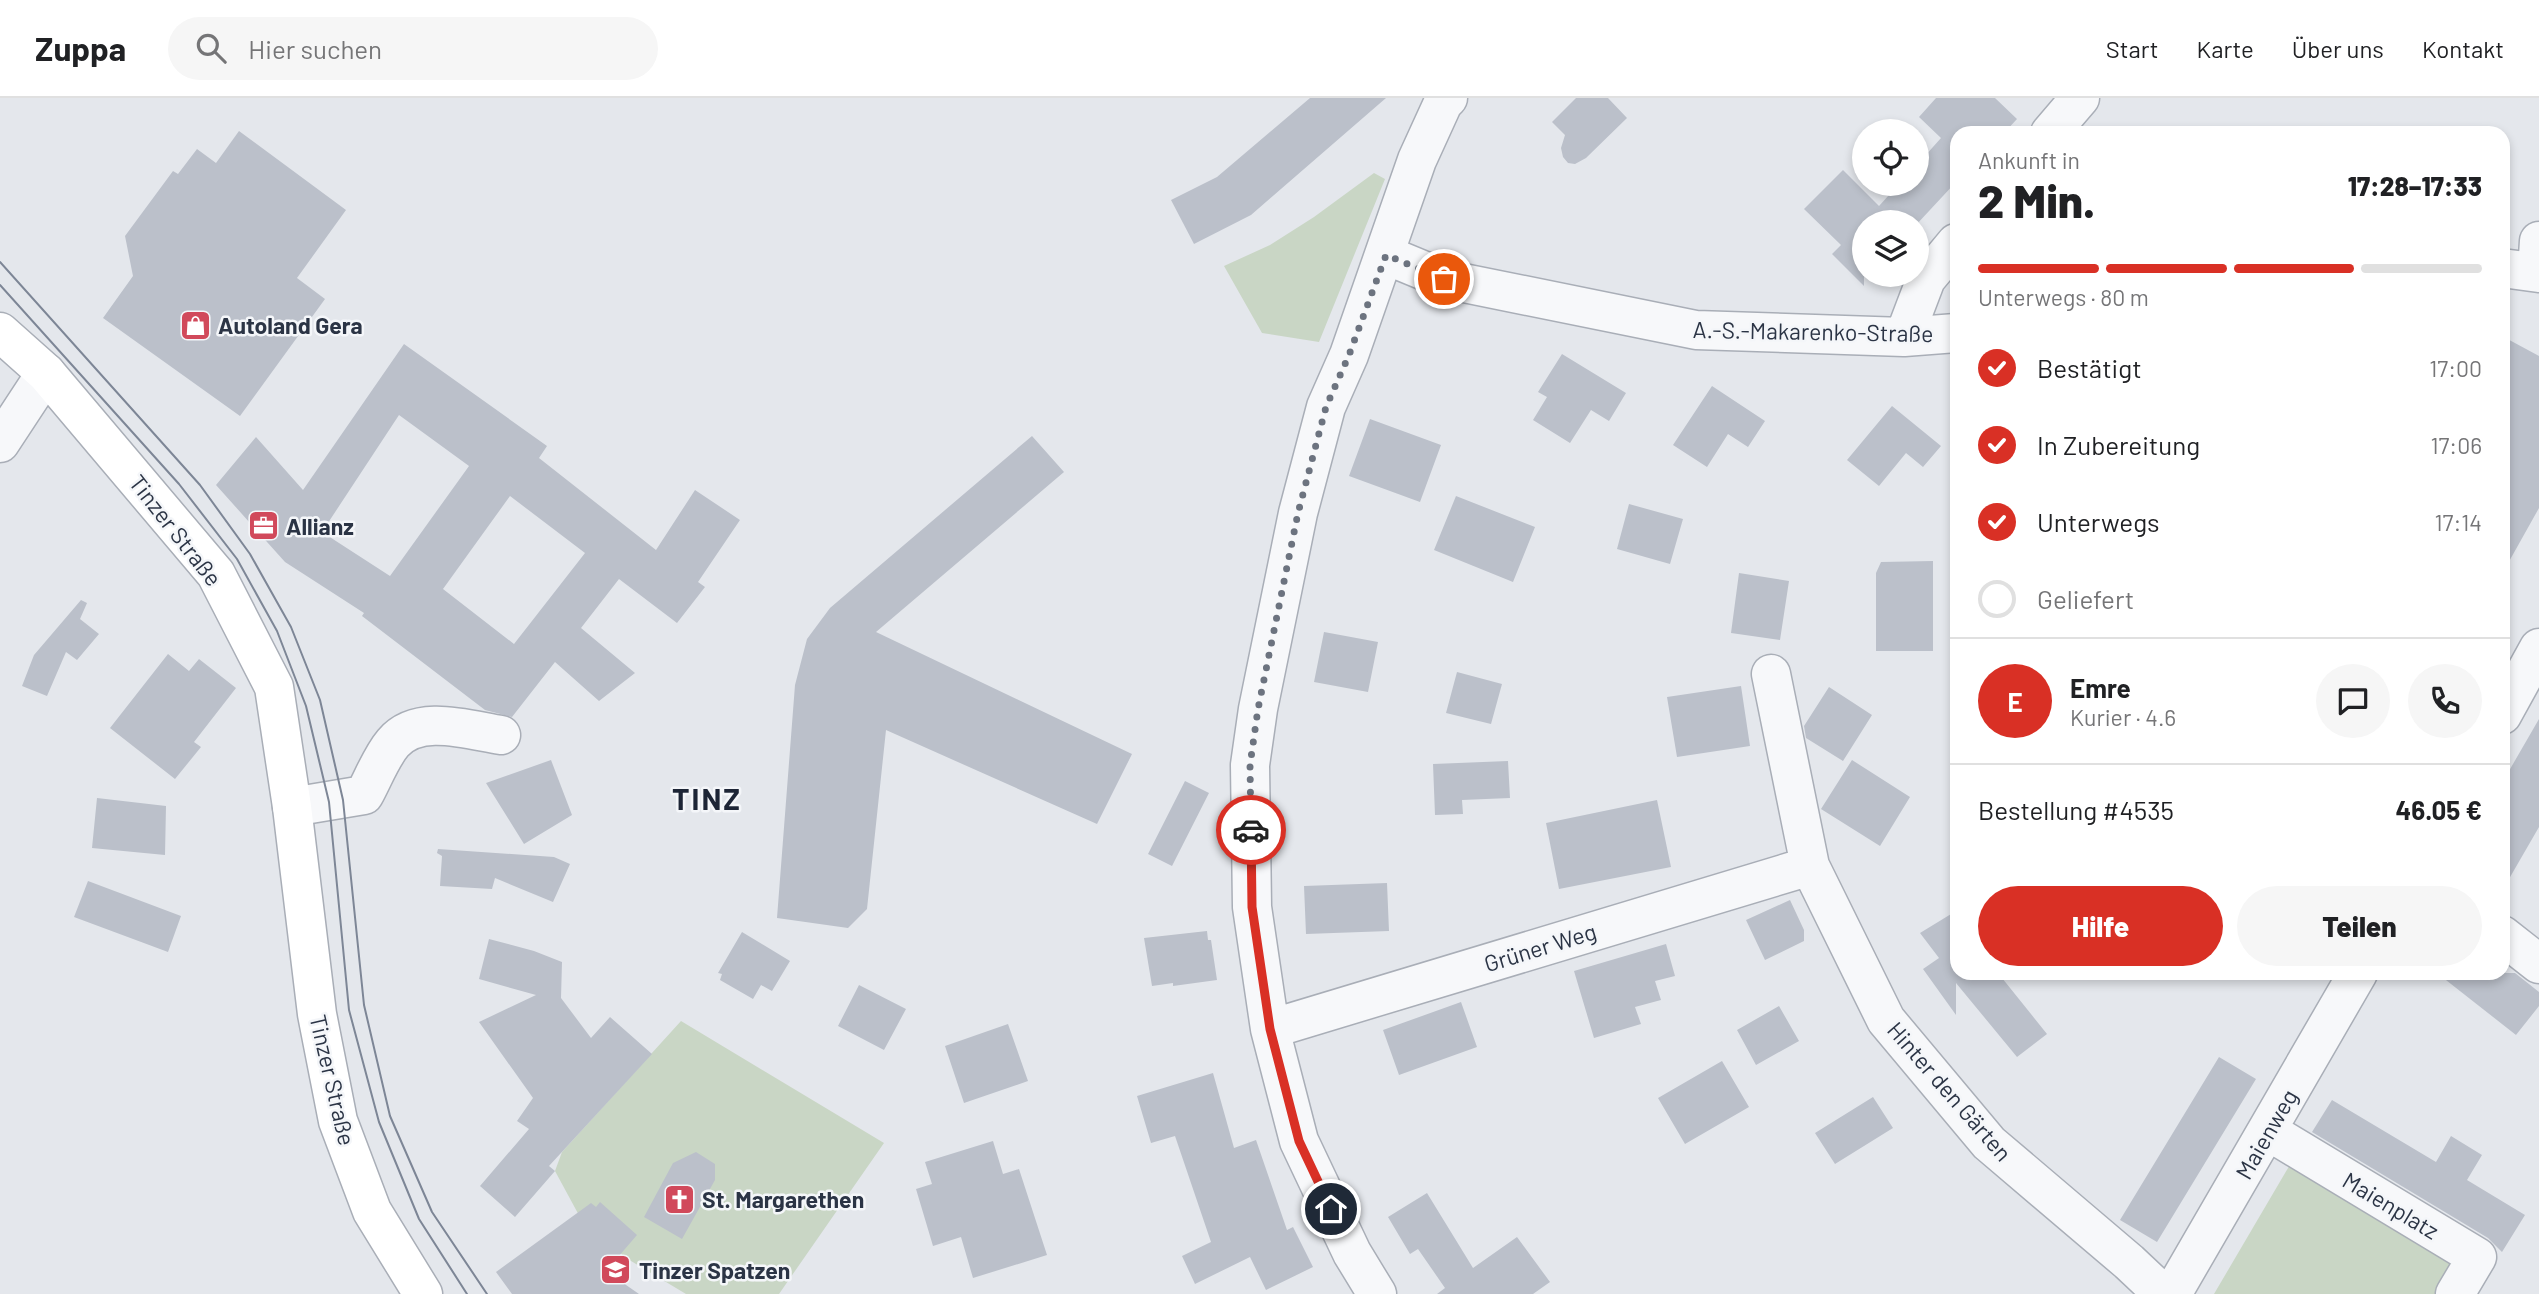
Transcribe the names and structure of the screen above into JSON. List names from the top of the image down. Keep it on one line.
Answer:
{"streets":{"street":["A.-S.-Makarenko-Straße","Tinzer Straße","Grüner Weg","Hinter den Gärten","Maienweg","Maienplatz"]},"crossings":[["Grüner Weg","Hinter den Gärten"],["Maienweg","Maienplatz"]],"districts":["TINZ"],"places":{"shop":["Autoland Gera"],"office":["Allianz"],"church":["St. Margarethen"],"school or university":["Tinzer Spatzen"]},"page":{"header":"Zuppa","search":"Hier suchen","nav":["Start","Karte","Über uns","Kontakt"],"heading":["2 Min.","Ankunft in","17:28–17:33"],"panel":["Emre","Kurier · 4.6","Bestellung #4535","46.05 €"],"bar":"Unterwegs · 80 m","list":[["Bestätigt","17:00"],["In Zubereitung","17:06"],["Unterwegs","17:14"],"Geliefert"],"round":"E","buttons":["Hilfe","Teilen"]}}
